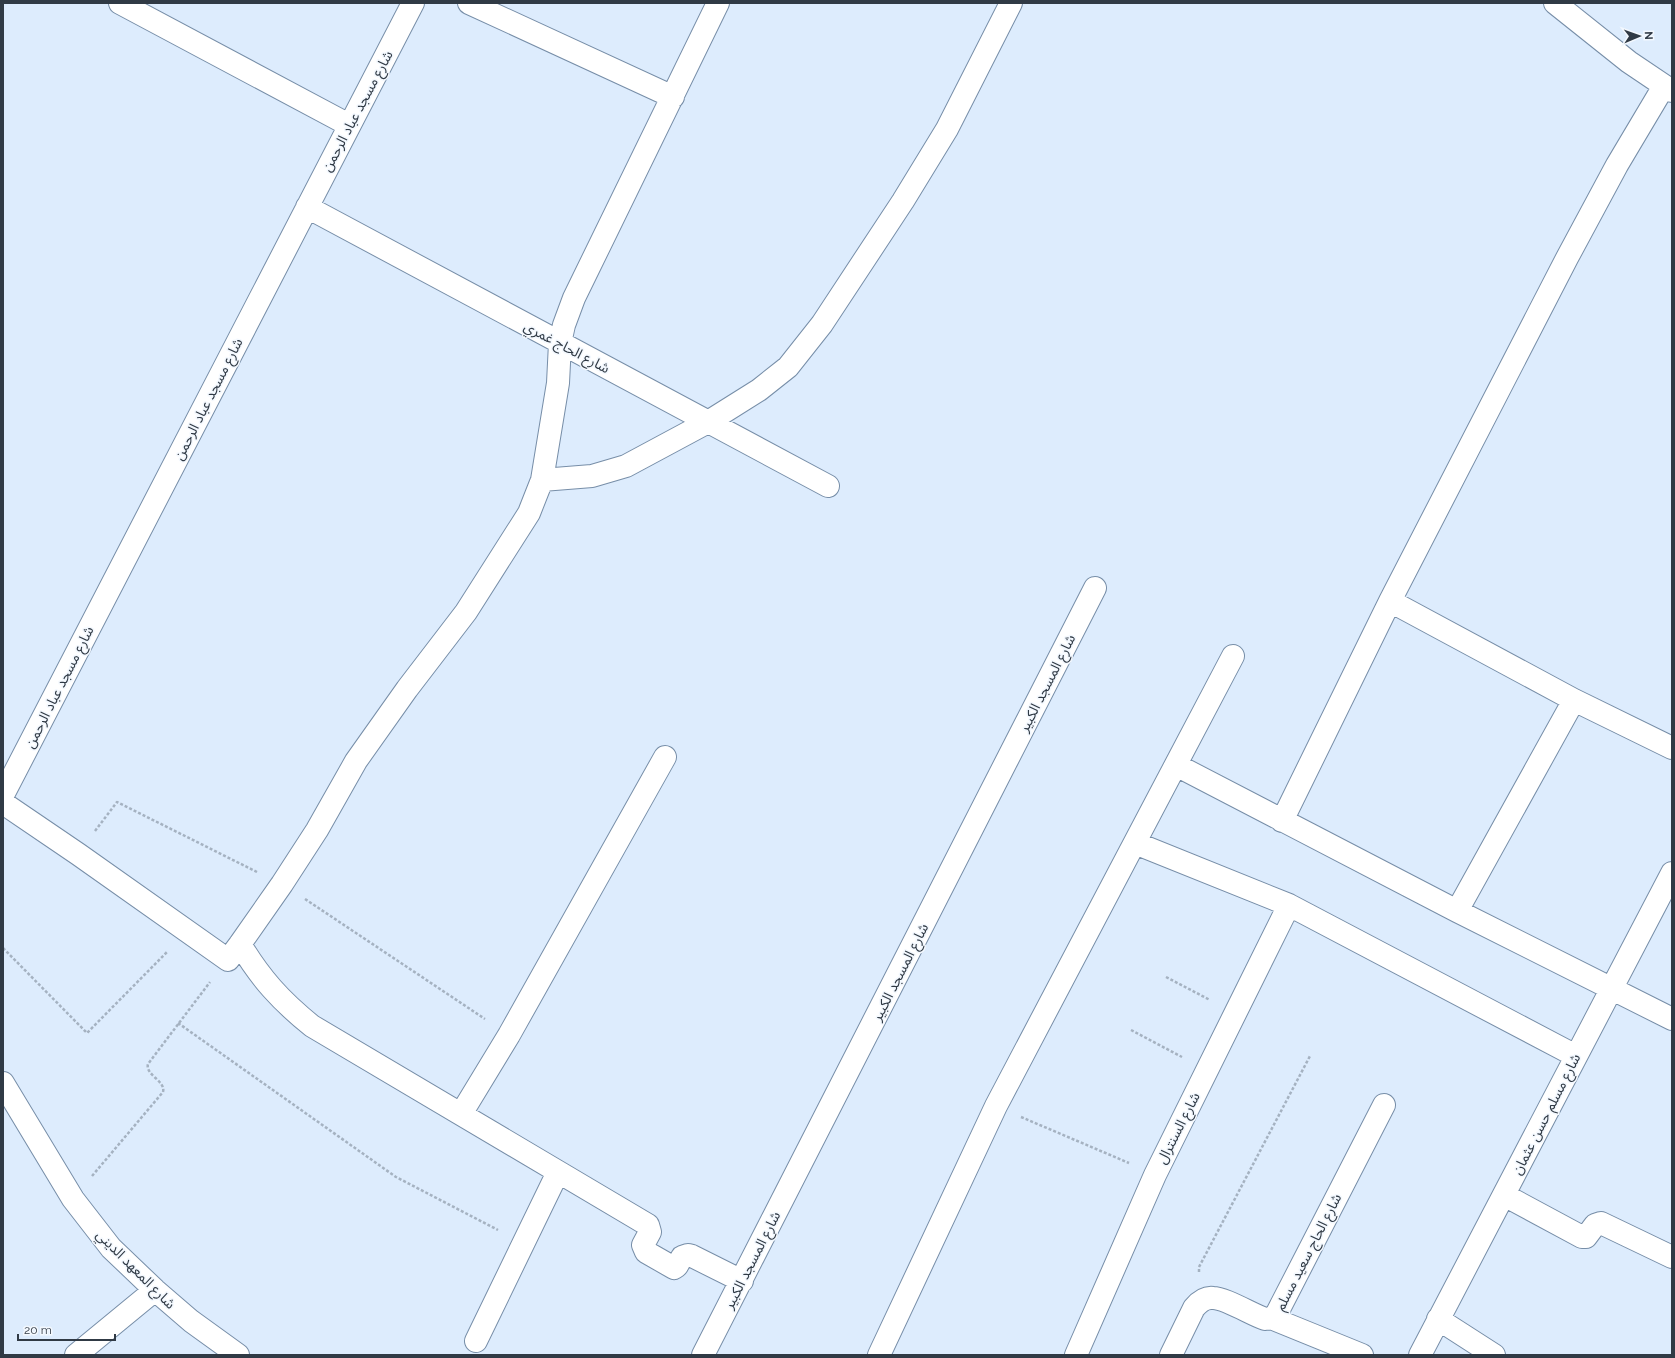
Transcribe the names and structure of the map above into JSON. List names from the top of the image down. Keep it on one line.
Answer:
{"streets":{"street":["شارع مسجد عباد الرحمن","شارع الحاج غمري","شارع المسجد الكبير","شارع مسلم حسن عثمان","شارع السنترال","شارع الحاج سعيد مسلم","شارع المعهد الديني"]},"crossings":[["شارع مسجد عباد الرحمن","شارع الحاج غمري"]],"scale_bar":"20 m","north":"right"}
